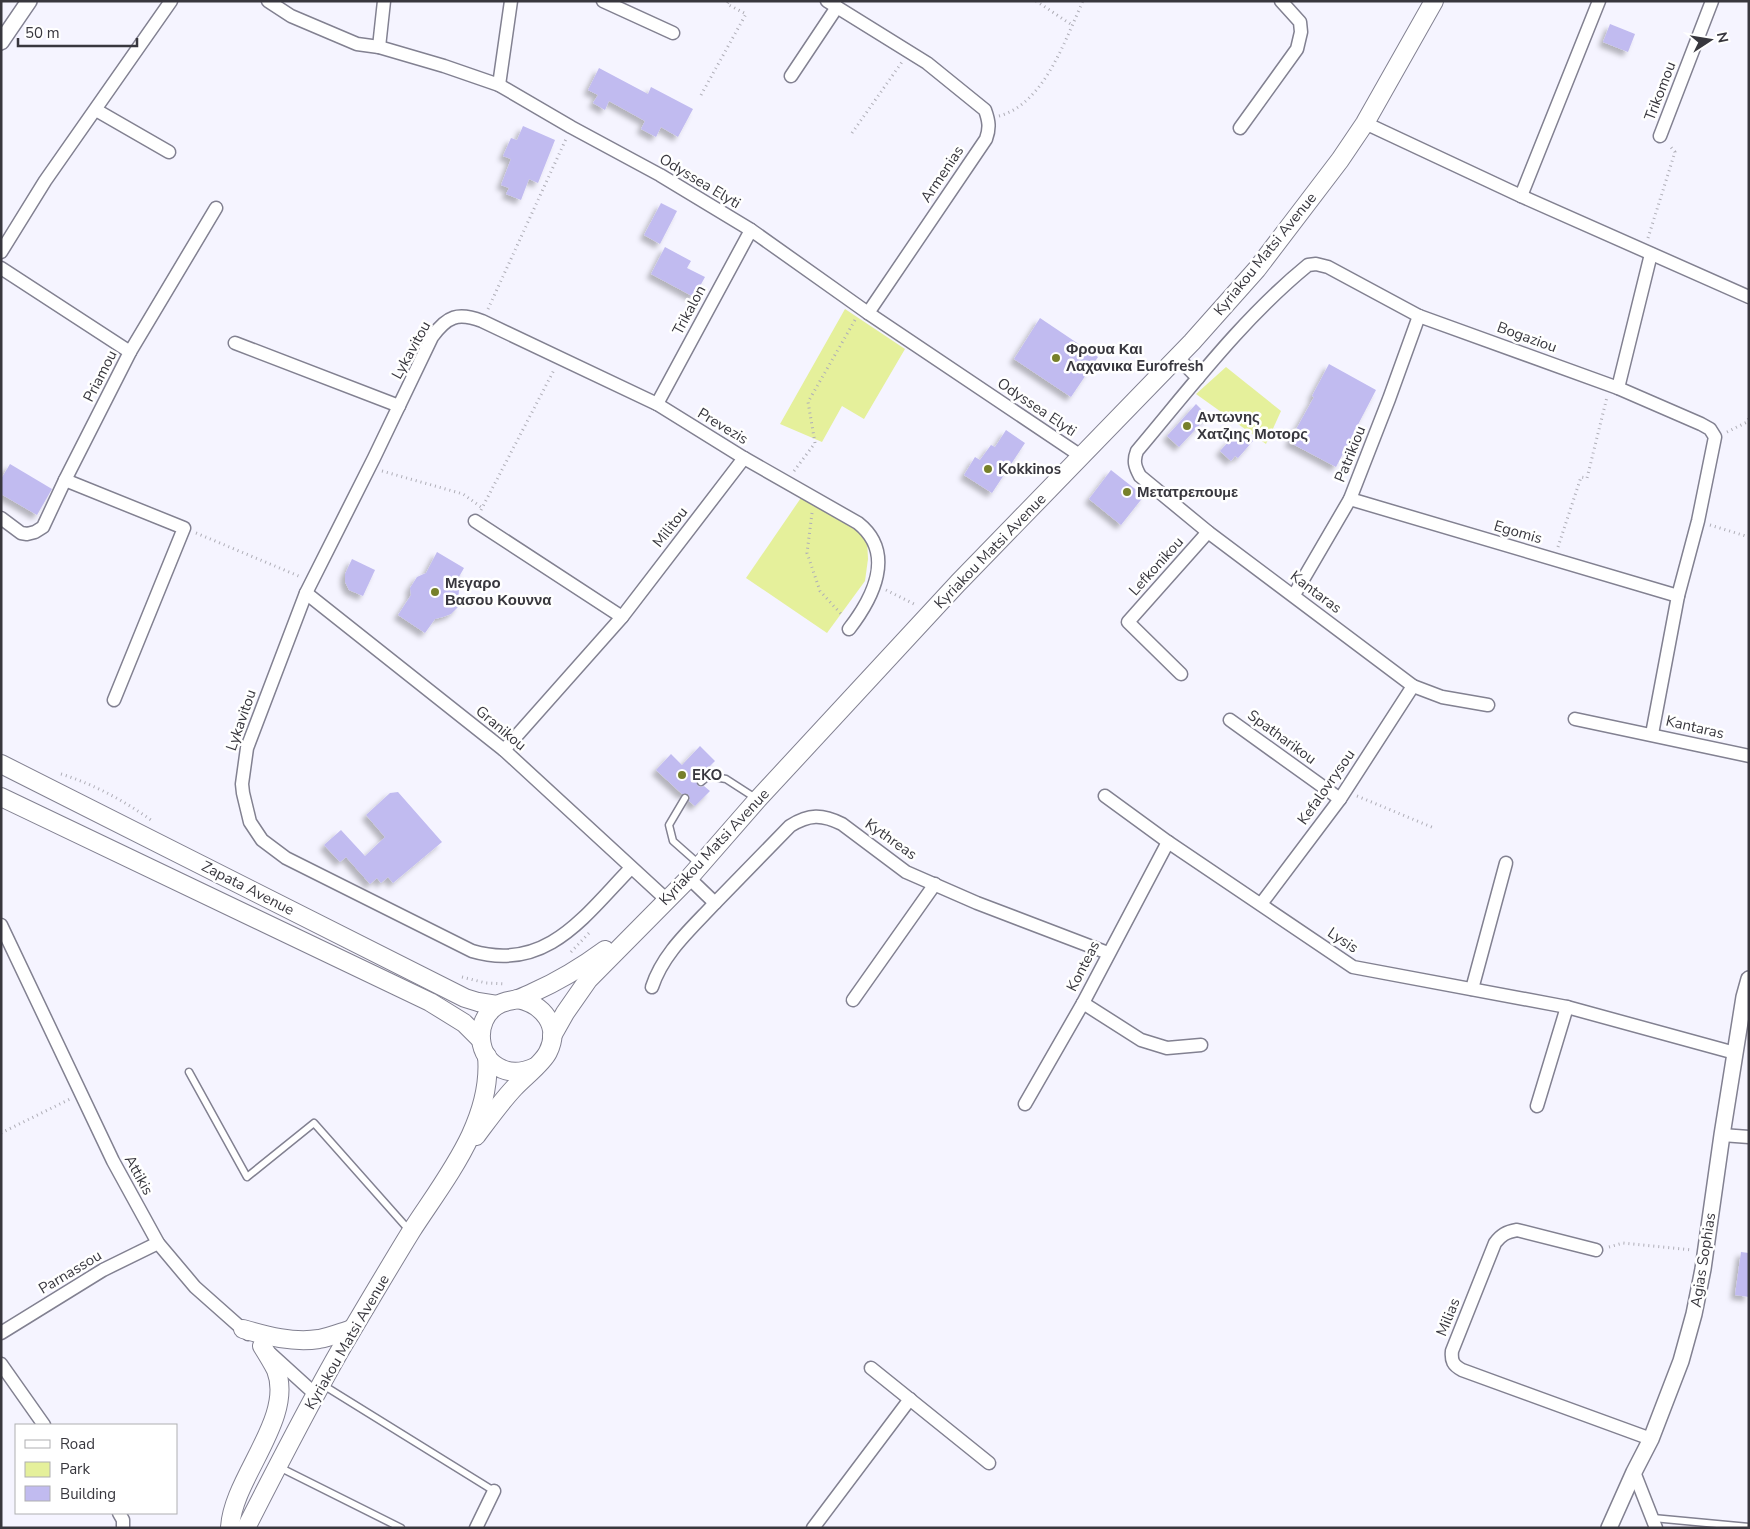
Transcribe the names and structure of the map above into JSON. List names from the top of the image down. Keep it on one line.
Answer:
{"streets":{"main road":["Kyriakou Matsi Avenue","Zapata Avenue"],"street":["Trikomou","Armenias","Odyssea Elyti","Trikalon","Bogaziou","Lykavitou","Priamou","Prevezis","Patrikiou","Militou","Egomis","Lefkonikou","Kantaras","Granikou","Spatharikou","Kefalovrysou","Kythreas","Lysis","Konteas","Attikis","Agias Sophias","Parnassou","Milias"]},"crossings":[["Armenias","Odyssea Elyti"],["Odyssea Elyti","Kyriakou Matsi Avenue"],["Odyssea Elyti","Trikalon"],["Kyriakou Matsi Avenue","Granikou"],["Kyriakou Matsi Avenue","Zapata Avenue"],["Kyriakou Matsi Avenue","Attikis"],["Trikalon","Prevezis"],["Bogaziou","Patrikiou"],["Bogaziou","Kantaras"],["Lykavitou","Prevezis"],["Lykavitou","Granikou"],["Prevezis","Militou"],["Patrikiou","Egomis"],["Patrikiou","Kantaras"],["Militou","Granikou"],["Lefkonikou","Kantaras"],["Kantaras","Kefalovrysou"],["Spatharikou","Kefalovrysou"],["Kefalovrysou","Lysis"],["Kythreas","Konteas"],["Lysis","Konteas"],["Lysis","Agias Sophias"],["Attikis","Parnassou"],["Agias Sophias","Milias"]],"places":["Φρουα Και Λαχανικα Eurofresh","Αντωνης Χατζιης Μοτορς","Kokkinos","Μετατρεπουμε","Μεγαρο Βασου Κουννα","EKO"],"legend":["Road","Park","Building"],"scale_bar":"50 m","north":"right"}
